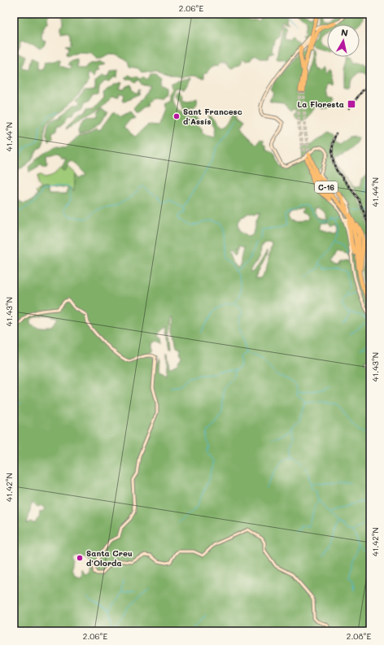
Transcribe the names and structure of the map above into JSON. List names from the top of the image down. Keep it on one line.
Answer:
{"streets":{"highway":["C-16"]},"places":{"transit":["La Floresta"],"other":["Sant Francesc d'Assís","Santa Creu d'Olorda"]},"north":"top","coordinates":["2.06°E","41.44°N","41.43°N","41.42°N","2.08°E"]}
